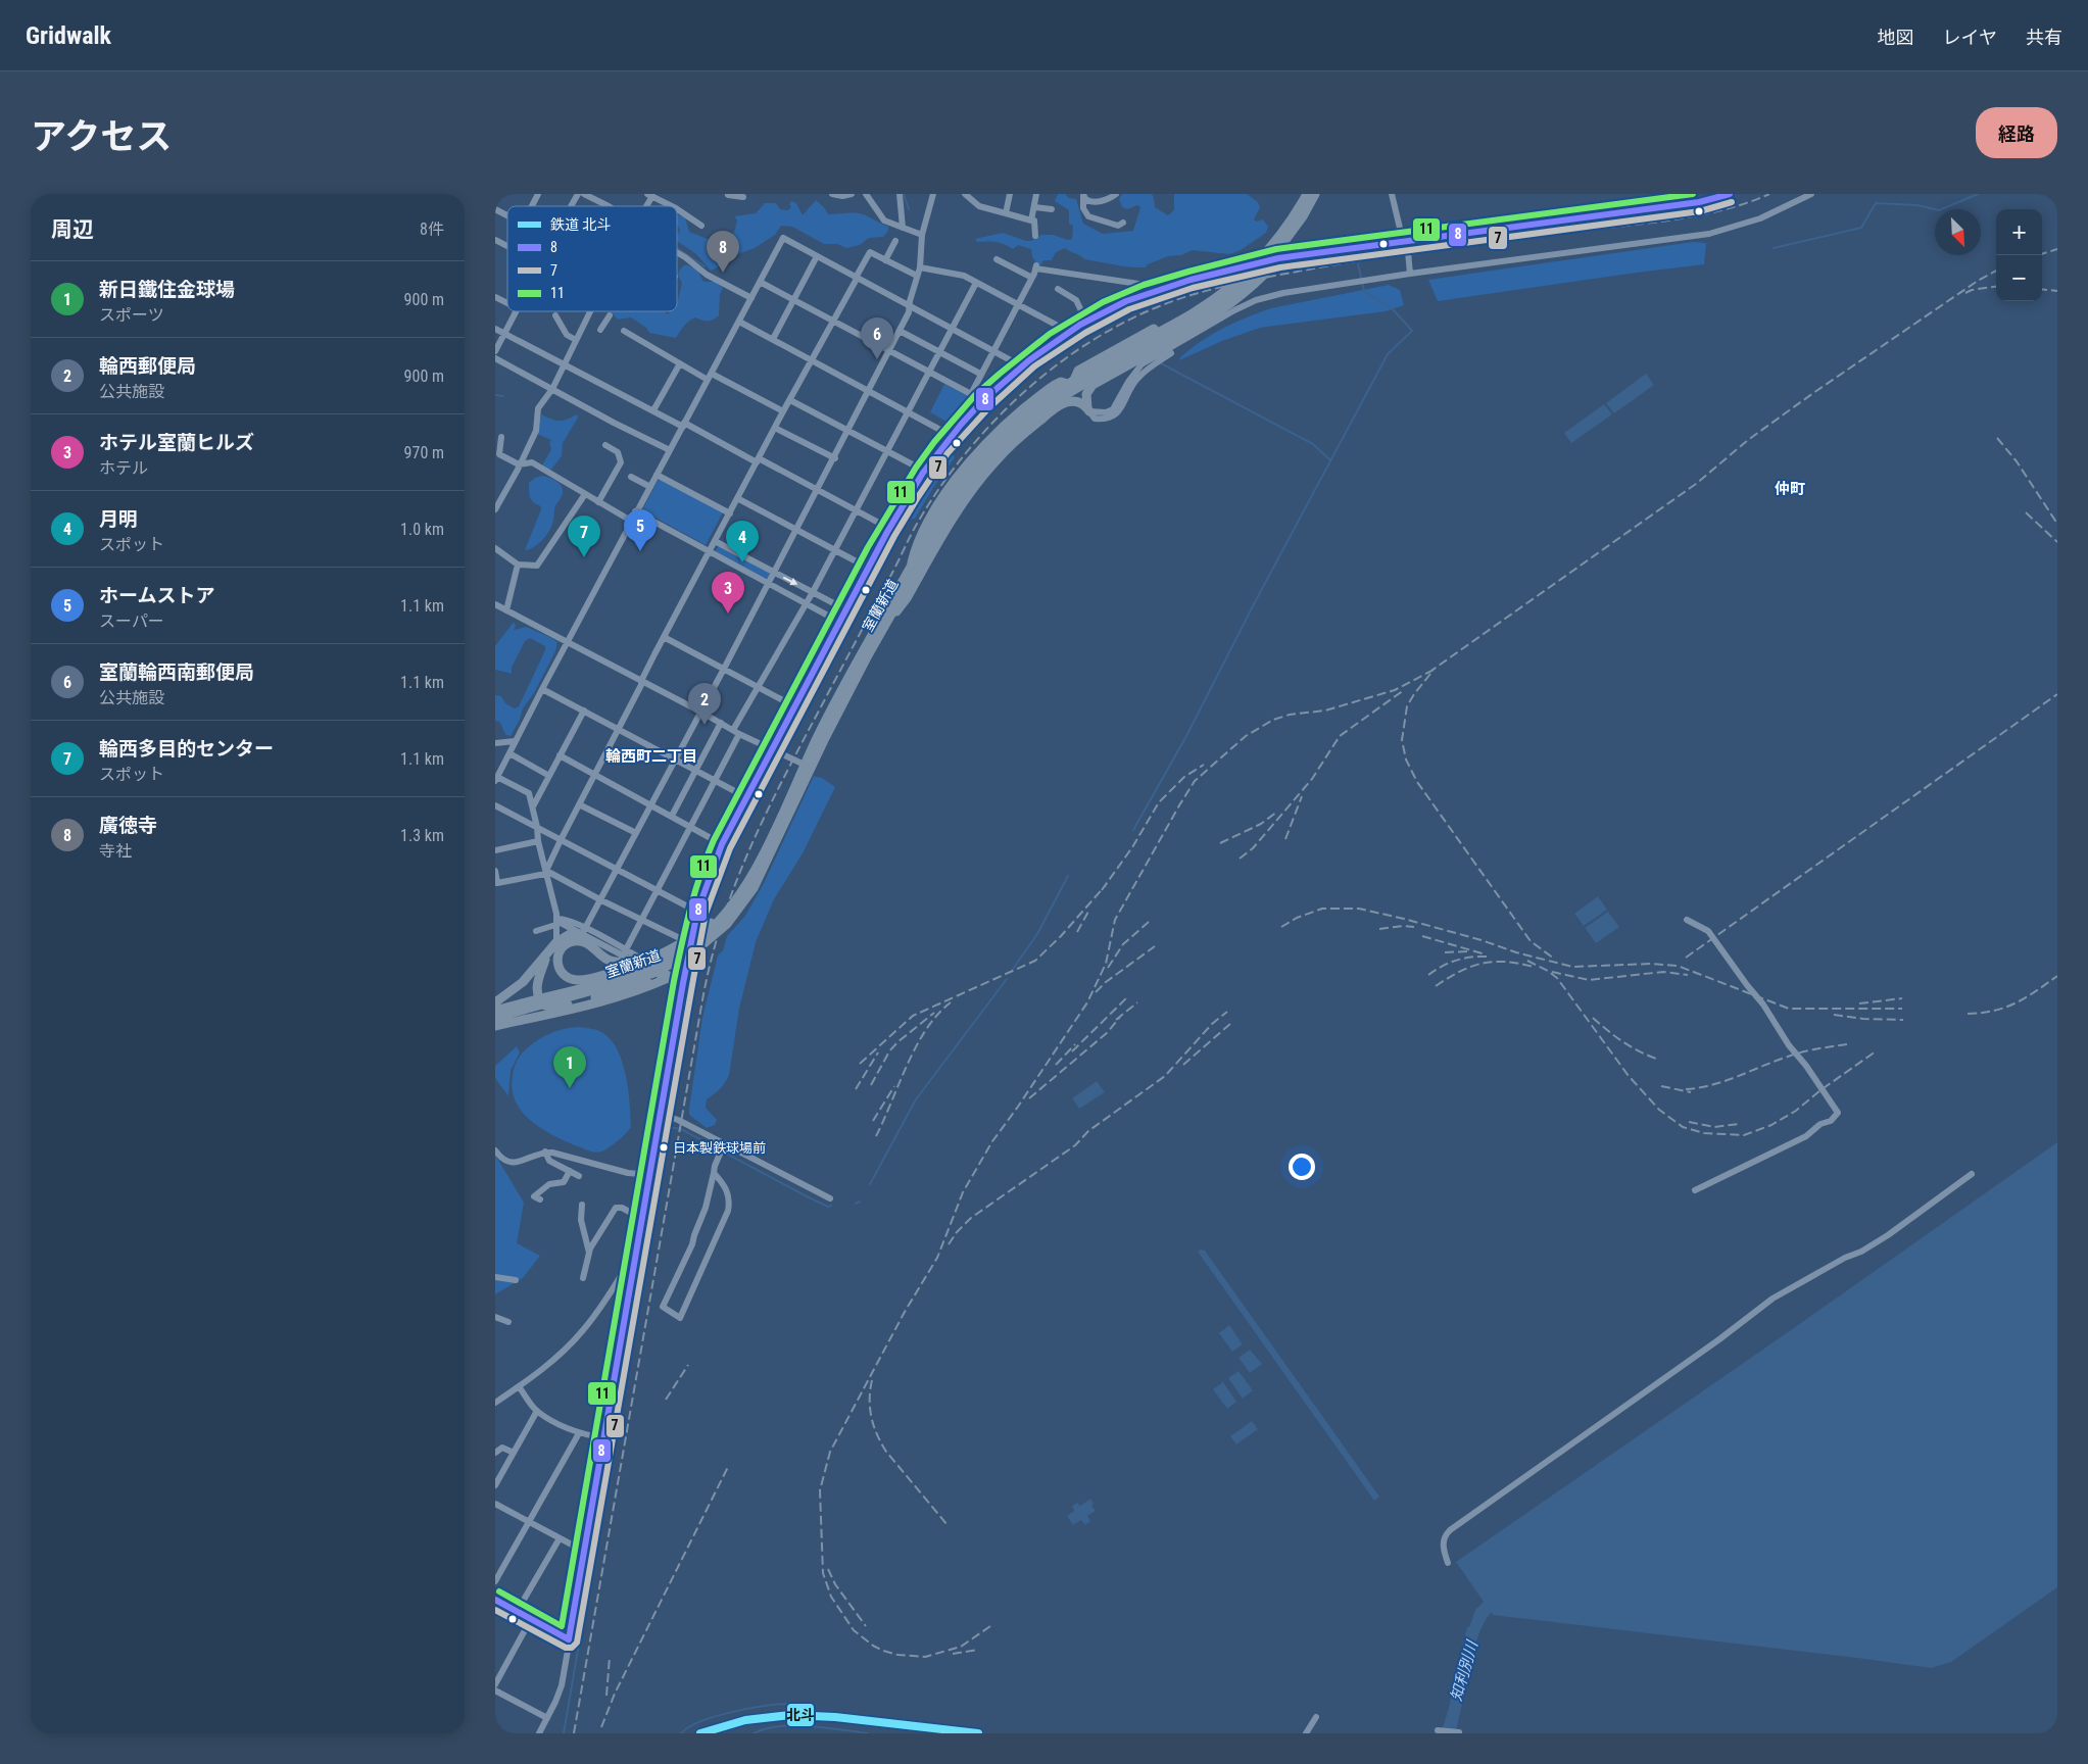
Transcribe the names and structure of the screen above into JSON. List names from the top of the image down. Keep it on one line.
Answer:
{"streets":{"highway":["室蘭新道"]},"districts":["仲町","輪西町二丁目"],"water":["知利別川"],"places":["日本製鉄球場前"],"lines":["transit line 8","transit line 11","transit line 7","rail line 北斗"],"legend":["鉄道 北斗","8","7","11"],"north":"bottom right","page":{"header":"Gridwalk","nav":["地図","レイヤ","共有"],"title":"アクセス","buttons":"経路","heading":["周辺","8件"],"map_buttons":["+","−"],"pins":["8","6","5","7","4","3","2","1"],"list":[{"mark":"1","name":"新日鐵住金球場","note":"スポーツ","value":"900 m"},{"mark":"2","name":"輪西郵便局","note":"公共施設","value":"900 m"},{"mark":"3","name":"ホテル室蘭ヒルズ","note":"ホテル","value":"970 m"},{"mark":"4","name":"月明","note":"スポット","value":"1.0 km"},{"mark":"5","name":"ホームストア","note":"スーパー","value":"1.1 km"},{"mark":"6","name":"室蘭輪西南郵便局","note":"公共施設","value":"1.1 km"},{"mark":"7","name":"輪西多目的センター","note":"スポット","value":"1.1 km"},{"mark":"8","name":"廣徳寺","note":"寺社","value":"1.3 km"}]}}
